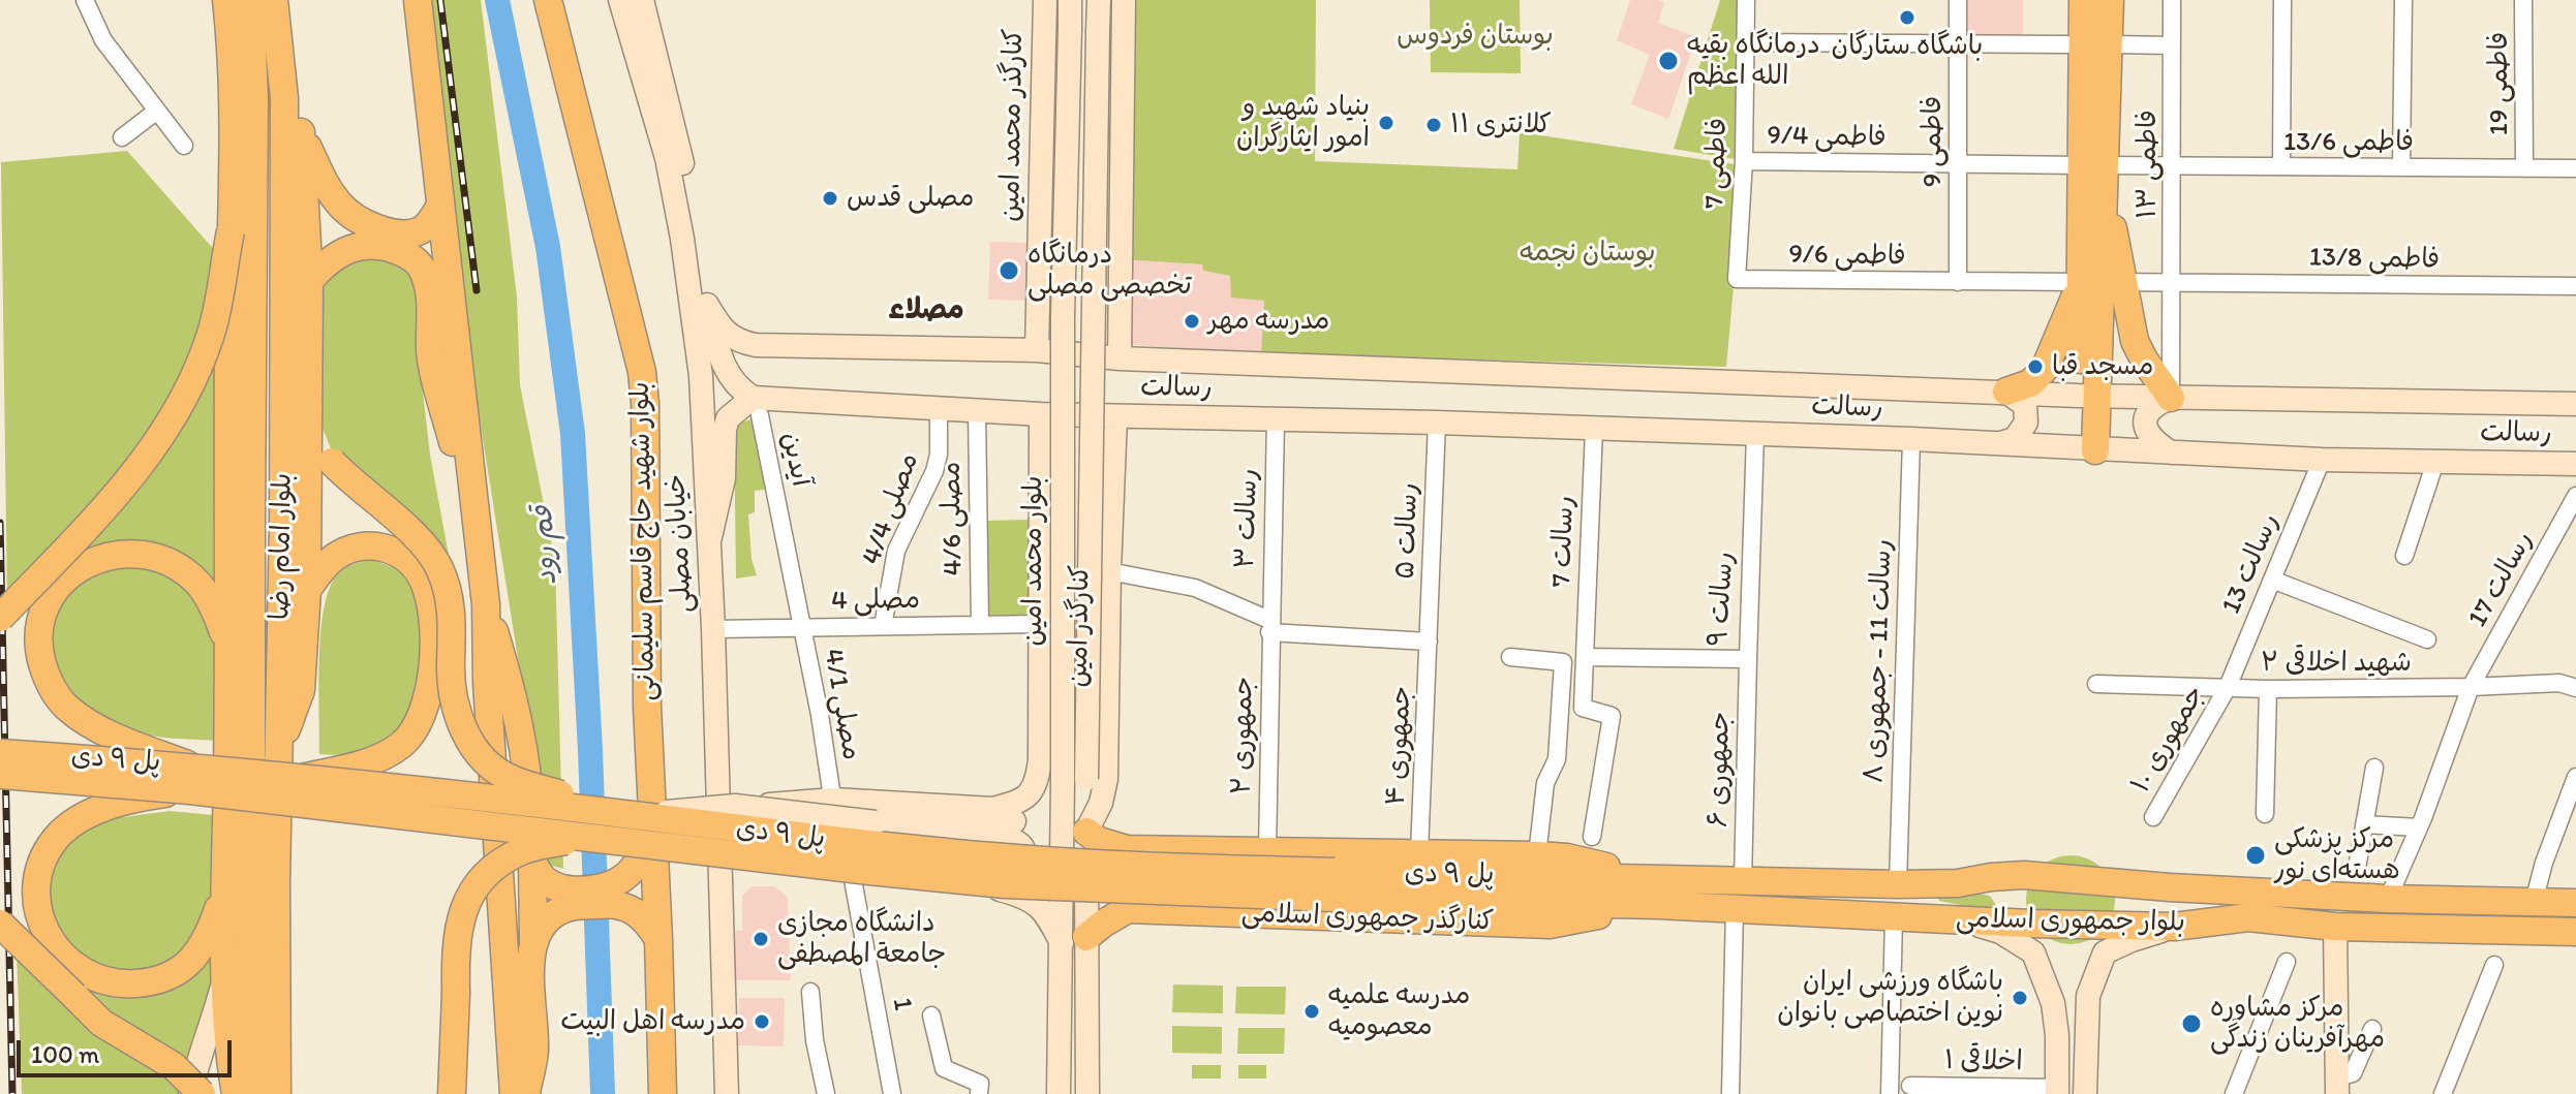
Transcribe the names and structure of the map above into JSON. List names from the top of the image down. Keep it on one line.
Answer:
{"streets":{"main road":["بلوار شهید حاج قاسم سلیمانی","بلوار امام رضا","پل ۹ دی","کنارگذر جمهوری اسلامی","بلوار جمهوری اسلامی"],"street":["فاطمی 19","کنارگذر محمد امین","فاطمی 9/4","فاطمی 9","فاطمی 13/6","فاطمی 7","فاطمی ۱۳","فاطمی 9/6","فاطمی 13/8","رسالت","آیدین","مصلی 4/4","مصلی 4/6","رسالت ۳","رسالت ۵","رسالت 7","خیابان مصلی","بلوار محمد امین","رسالت 13","رسالت 17","رسالت ۹","مصلی 4","کنارگذر امین","رسالت 11 - جمهوری ۸","شهید اخلاقی ۲","مصلی 4/1","جمهوری ۲","جمهوری ۱۰","جمهوری ۴","جمهوری ۶","1","اخلاقی ۱"]},"crossings":[["فاطمی 19","فاطمی 13/6"],["کنارگذر محمد امین","رسالت"],["فاطمی 9/4","فاطمی 9"],["فاطمی 9/4","فاطمی 13/6"],["فاطمی 9/4","فاطمی 7"],["فاطمی 9","فاطمی 9/6"],["فاطمی 13/6","فاطمی ۱۳"],["فاطمی 7","فاطمی 9/6"],["فاطمی ۱۳","فاطمی 13/8"],["فاطمی ۱۳","رسالت"],["فاطمی 9/6","فاطمی 13/8"],["رسالت","رسالت ۳"],["رسالت","رسالت ۵"],["رسالت","رسالت 7"],["رسالت","رسالت 13"],["رسالت","رسالت ۹"],["رسالت","کنارگذر امین"],["رسالت","رسالت 11 - جمهوری ۸"],["آیدین","مصلی 4"],["آیدین","مصلی 4/1"],["مصلی 4/4","مصلی 4"],["مصلی 4/6","مصلی 4"],["رسالت ۳","جمهوری ۲"],["رسالت ۵","جمهوری ۴"],["بلوار شهید حاج قاسم سلیمانی","پل ۹ دی"],["رسالت 7","رسالت ۹"],["خیابان مصلی","مصلی 4"],["بلوار محمد امین","کنارگذر امین"],["رسالت 13","شهید اخلاقی ۲"],["رسالت 13","جمهوری ۱۰"],["رسالت 17","شهید اخلاقی ۲"],["رسالت 17","بلوار جمهوری اسلامی"],["رسالت ۹","جمهوری ۶"],["مصلی 4","کنارگذر امین"],["مصلی 4","مصلی 4/1"],["رسالت 11 - جمهوری ۸","بلوار جمهوری اسلامی"],["شهید اخلاقی ۲","جمهوری ۱۰"],["پل ۹ دی","بلوار جمهوری اسلامی"],["جمهوری ۶","بلوار جمهوری اسلامی"],["کنارگذر جمهوری اسلامی","بلوار جمهوری اسلامی"]],"districts":["مصلاء"],"water":["قم رود"],"parks":["بوستان فردوس","بوستان نجمه"],"places":["باشگاه ستارگان","درمانگاه بقیه الله اعظم","بنیاد شهید و امور ایثارگران","کلانتری ۱۱","مصلی قدس","درمانگاه تخصصی مصلی","مدرسه مهر","مسجد قبا","مرکز پزشکی هسته‌ای نور","دانشگاه مجازی جامعة المصطفی","باشگاه ورزشی ایران نوین اختصاصی بانوان","مدرسه علمیه معصومیه","مدرسه اهل البیت","مرکز مشاوره مهرآفرینان زندگی"],"scale_bar":"100 m"}
